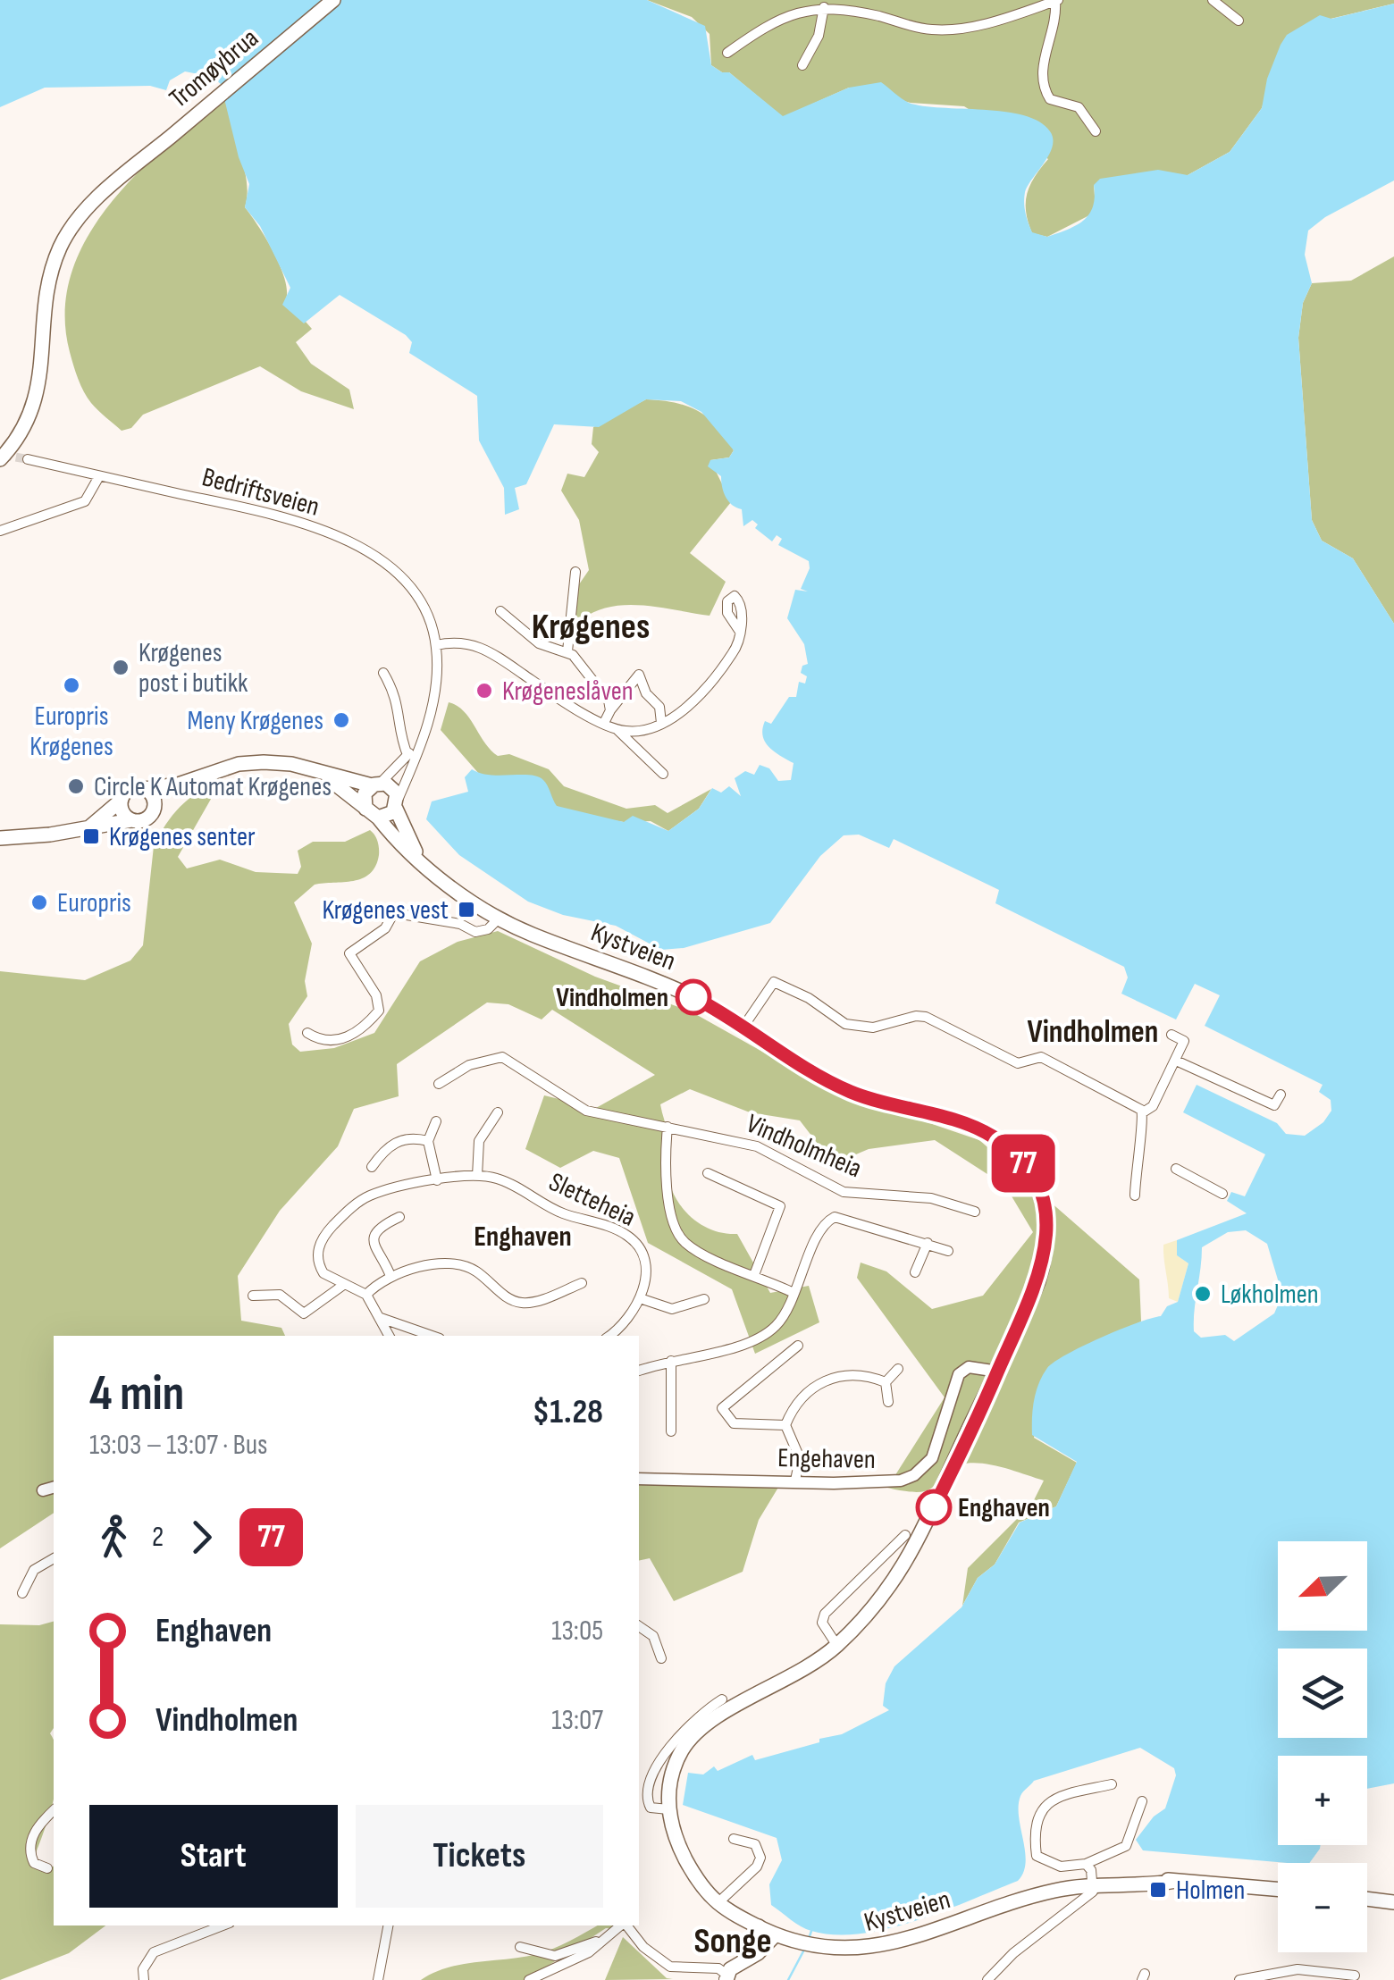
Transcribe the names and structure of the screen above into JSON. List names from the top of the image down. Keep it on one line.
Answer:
{"streets":{"main road":["Tromøybrua","Kystveien"],"street":["Bedriftsveien","Vindholmheia","Sletteheia","Engehaven"]},"crossings":[["Bedriftsveien","Kystveien"],["Kystveien","Engehaven"]],"districts":["Krøgenes","Vindholmen","Enghaven","Songe"],"places":{"other":["Krøgenes post i butikk","Europris Krøgenes","Krøgeneslåven","Meny Krøgenes","Circle K Automat Krøgenes","Europris","Vindholmen","Løkholmen","Enghaven"],"transit":["Krøgenes senter","Krøgenes vest","Holmen"]},"lines":["bus line 77"],"north":"bottom left","page":{"on_map":"77","heading":["4 min","13:03 – 13:07 · Bus","$1.28"],"legs":["2","77"],"map_buttons":["+","−"],"list":[{"name":"Enghaven","value":"13:05"},{"name":"Vindholmen","value":"13:07"}],"buttons":["Start","Tickets"]}}
